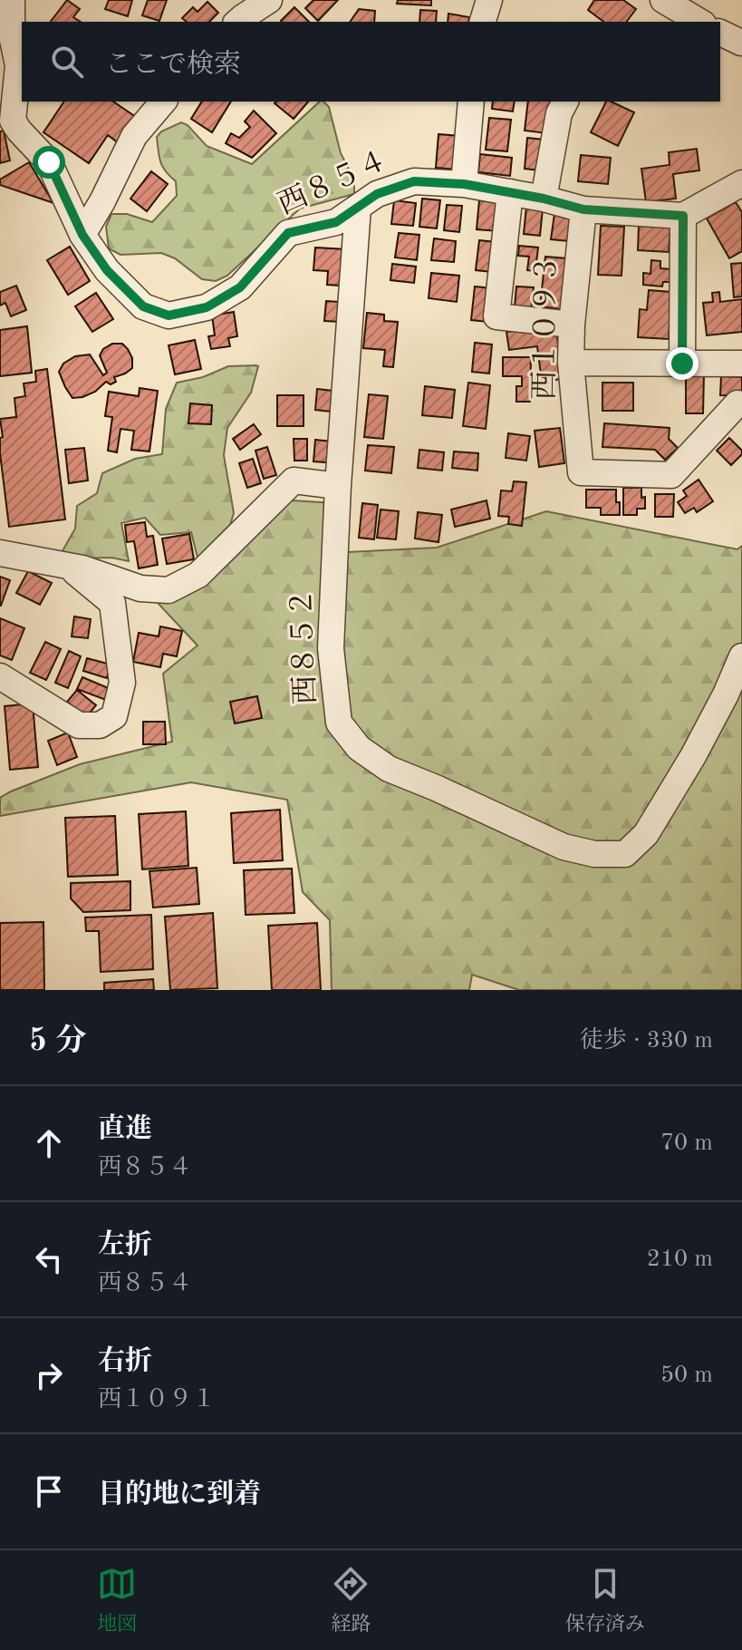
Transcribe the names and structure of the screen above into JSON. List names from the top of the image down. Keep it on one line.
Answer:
{"streets":{"street":["西８５４","西１０９３","西８５２"]},"crossings":[["西８５４","西１０９３"]],"page":{"search":"ここで検索","heading":["5 分","徒歩 · 330 m"],"list":[["直進","西８５４","70 m"],["左折","西８５４","210 m"],["右折","西１０９１","50 m"],"目的地に到着"],"nav":["地図","経路","保存済み"]}}
